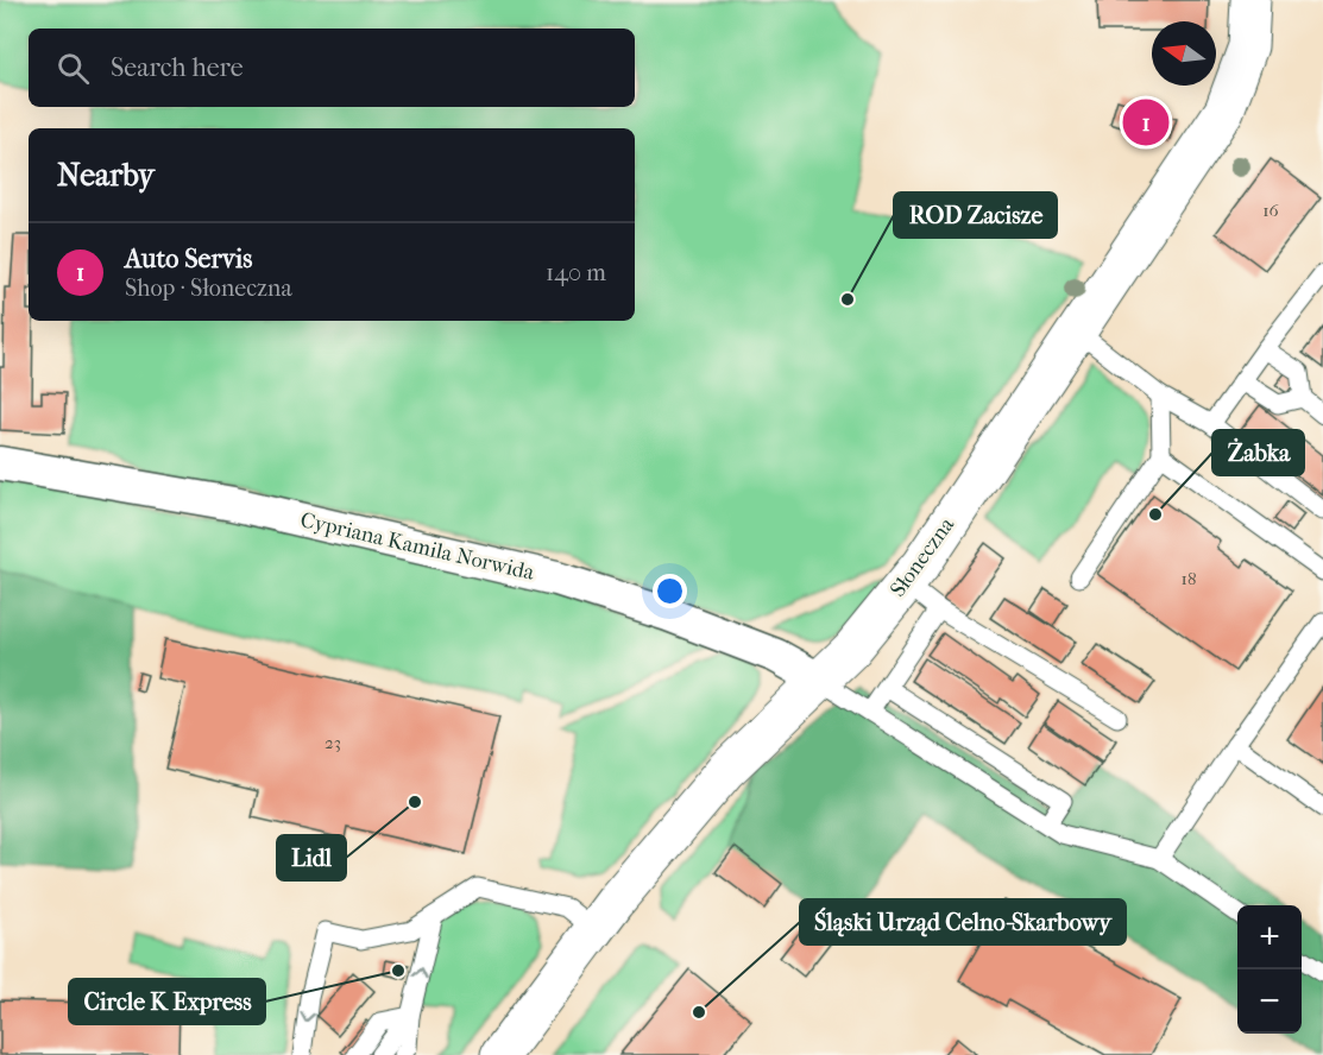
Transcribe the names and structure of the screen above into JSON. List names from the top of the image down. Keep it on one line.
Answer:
{"streets":{"street":["Cypriana Kamila Norwida","Słoneczna"]},"crossings":[["Cypriana Kamila Norwida","Słoneczna"]],"places":["ROD Zacisze","Żabka","Lidl","Circle K Express","Śląski Urząd Celno-Skarbowy"],"house_numbers":["16","18","23"],"north":"left","page":{"search":"Search here","pins":"1","heading":"Nearby","list":[{"mark":"1","name":"Auto Servis","note":"Shop · Słoneczna","value":"140 m"}],"map_buttons":["+","−"]}}
